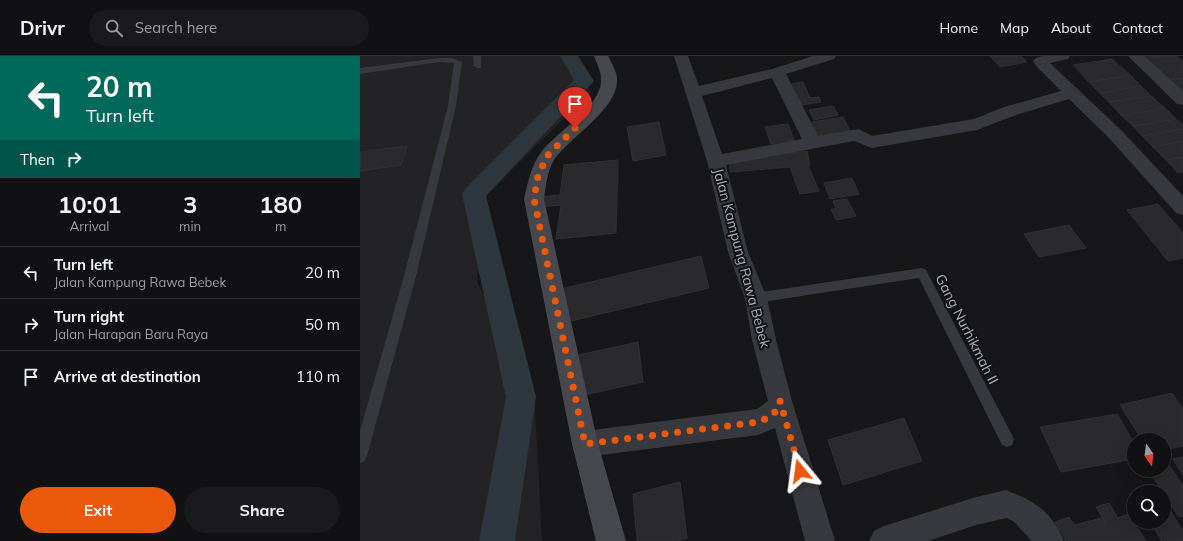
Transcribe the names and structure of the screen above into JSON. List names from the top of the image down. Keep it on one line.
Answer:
{"streets":{"street":["Jalan Kampung Rawa Bebek"],"lane":["Gang Nurhikmah II"]},"crossings":[["Jalan Kampung Rawa Bebek","Gang Nurhikmah II"]],"north":"bottom","page":{"header":"Drivr","search":"Search here","nav":["Home","Map","About","Contact"],"turn":["20 m","Turn left"],"then":"Then","eta":["10:01","Arrival","3","min","180","m"],"list":[{"name":"Turn left","note":"Jalan Kampung Rawa Bebek","value":"20 m"},{"name":"Turn right","note":"Jalan Harapan Baru Raya","value":"50 m"},{"name":"Arrive at destination","value":"110 m"}],"buttons":["Exit","Share"]}}
